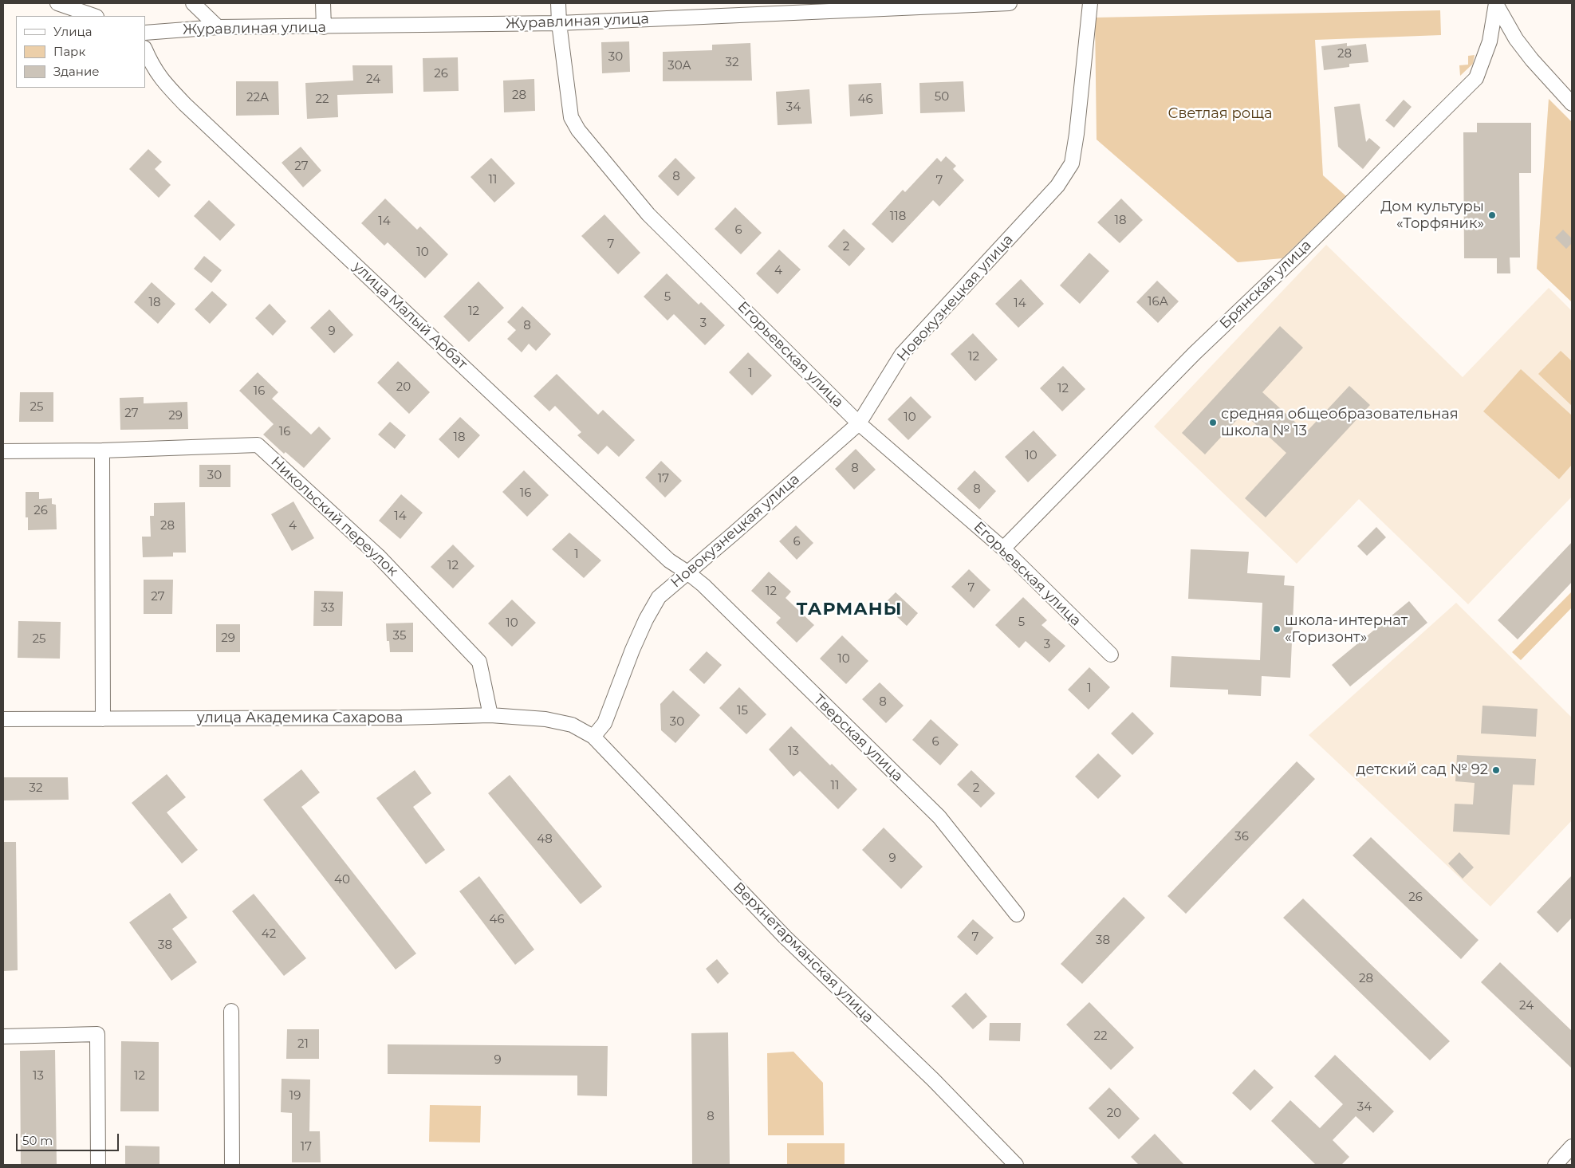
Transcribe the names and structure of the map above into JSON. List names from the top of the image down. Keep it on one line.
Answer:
{"streets":{"street":["Журавлиная улица","Брянская улица","Новокузнецкая улица","улица Малый Арбат","Егорьевская улица","Никольский переулок","улица Академика Сахарова","Тверская улица","Верхнетарманская улица"]},"crossings":[["Журавлиная улица","Егорьевская улица"],["Брянская улица","Егорьевская улица"],["Новокузнецкая улица","улица Малый Арбат"],["Новокузнецкая улица","Егорьевская улица"],["Новокузнецкая улица","улица Академика Сахарова"],["Новокузнецкая улица","Тверская улица"],["Новокузнецкая улица","Верхнетарманская улица"],["улица Малый Арбат","Тверская улица"],["Никольский переулок","улица Академика Сахарова"],["улица Академика Сахарова","Верхнетарманская улица"]],"districts":["ТАРМАНЫ"],"parks":["Светлая роща"],"places":["Дом культуры «Торфяник»","средняя общеобразовательная школа № 13","школа-интернат «Горизонт»","детский сад № 92"],"house_numbers":["28","30","32","30А","26","24","28","50","22А","22","46","34","27","8","11","7","118","18","14","6","7","2","10","4","5","16А","18","14","12","3","8","9","12","1","20","12","16","25","27","29","10","16","18","10","8","30","17","8","16","26","14","28","4","6","1","12","7","12","27","33","5","10","35","29","25","3","10","1","8","15","30","6","13","11","32","2","36","48","9","40","26","46","42","7","38","38","28","24","22","21","9","13","12","19","34","20","8","17"],"legend":["Улица","Парк","Здание"],"scale_bar":"50 m"}
